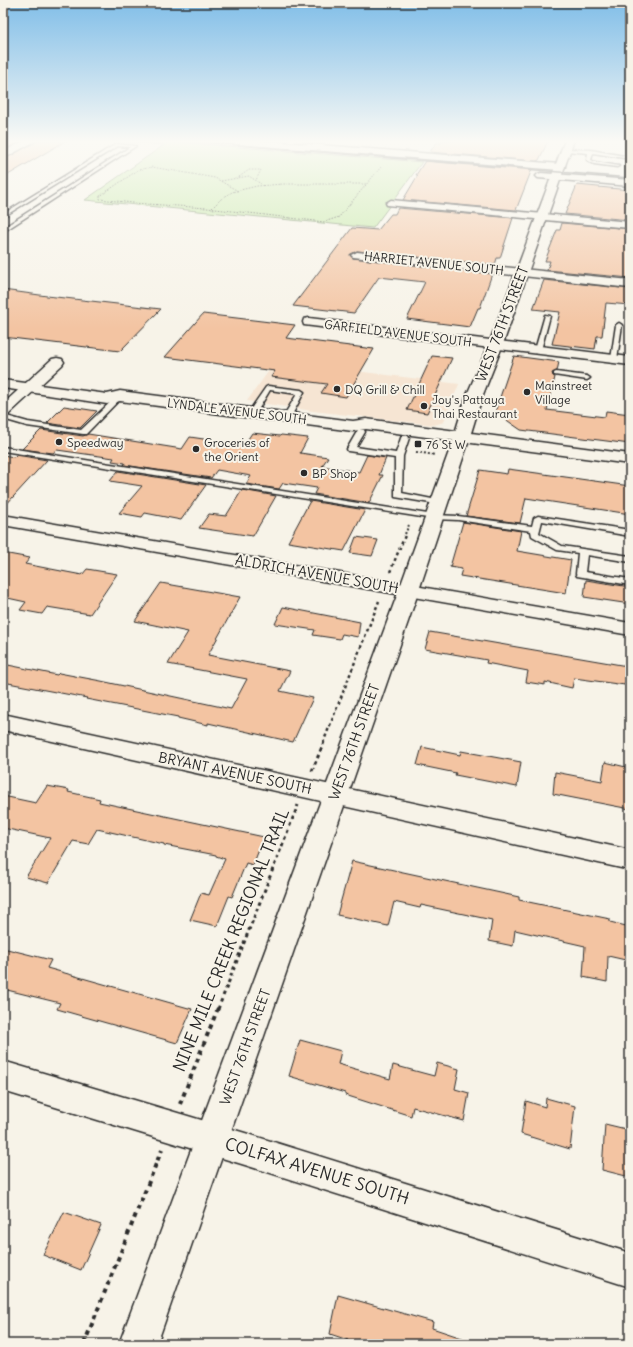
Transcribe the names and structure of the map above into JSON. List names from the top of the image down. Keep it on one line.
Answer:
{"streets":{"street":["HARRIET AVENUE SOUTH","WEST 76TH STREET","GARFIELD AVENUE SOUTH","LYNDALE AVENUE SOUTH","ALDRICH AVENUE SOUTH","BRYANT AVENUE SOUTH","COLFAX AVENUE SOUTH"],"path":["NINE MILE CREEK REGIONAL TRAIL"]},"crossings":[["HARRIET AVENUE SOUTH","WEST 76TH STREET"],["WEST 76TH STREET","GARFIELD AVENUE SOUTH"],["WEST 76TH STREET","LYNDALE AVENUE SOUTH"],["WEST 76TH STREET","ALDRICH AVENUE SOUTH"],["WEST 76TH STREET","BRYANT AVENUE SOUTH"],["WEST 76TH STREET","NINE MILE CREEK REGIONAL TRAIL"],["WEST 76TH STREET","COLFAX AVENUE SOUTH"],["ALDRICH AVENUE SOUTH","NINE MILE CREEK REGIONAL TRAIL"],["BRYANT AVENUE SOUTH","NINE MILE CREEK REGIONAL TRAIL"],["NINE MILE CREEK REGIONAL TRAIL","COLFAX AVENUE SOUTH"]],"places":{"other":["DQ Grill & Chill","Mainstreet Village","Joy's Pattaya Thai Restaurant","Speedway","Groceries of the Orient","BP Shop"],"transit":["76 St W"]}}
